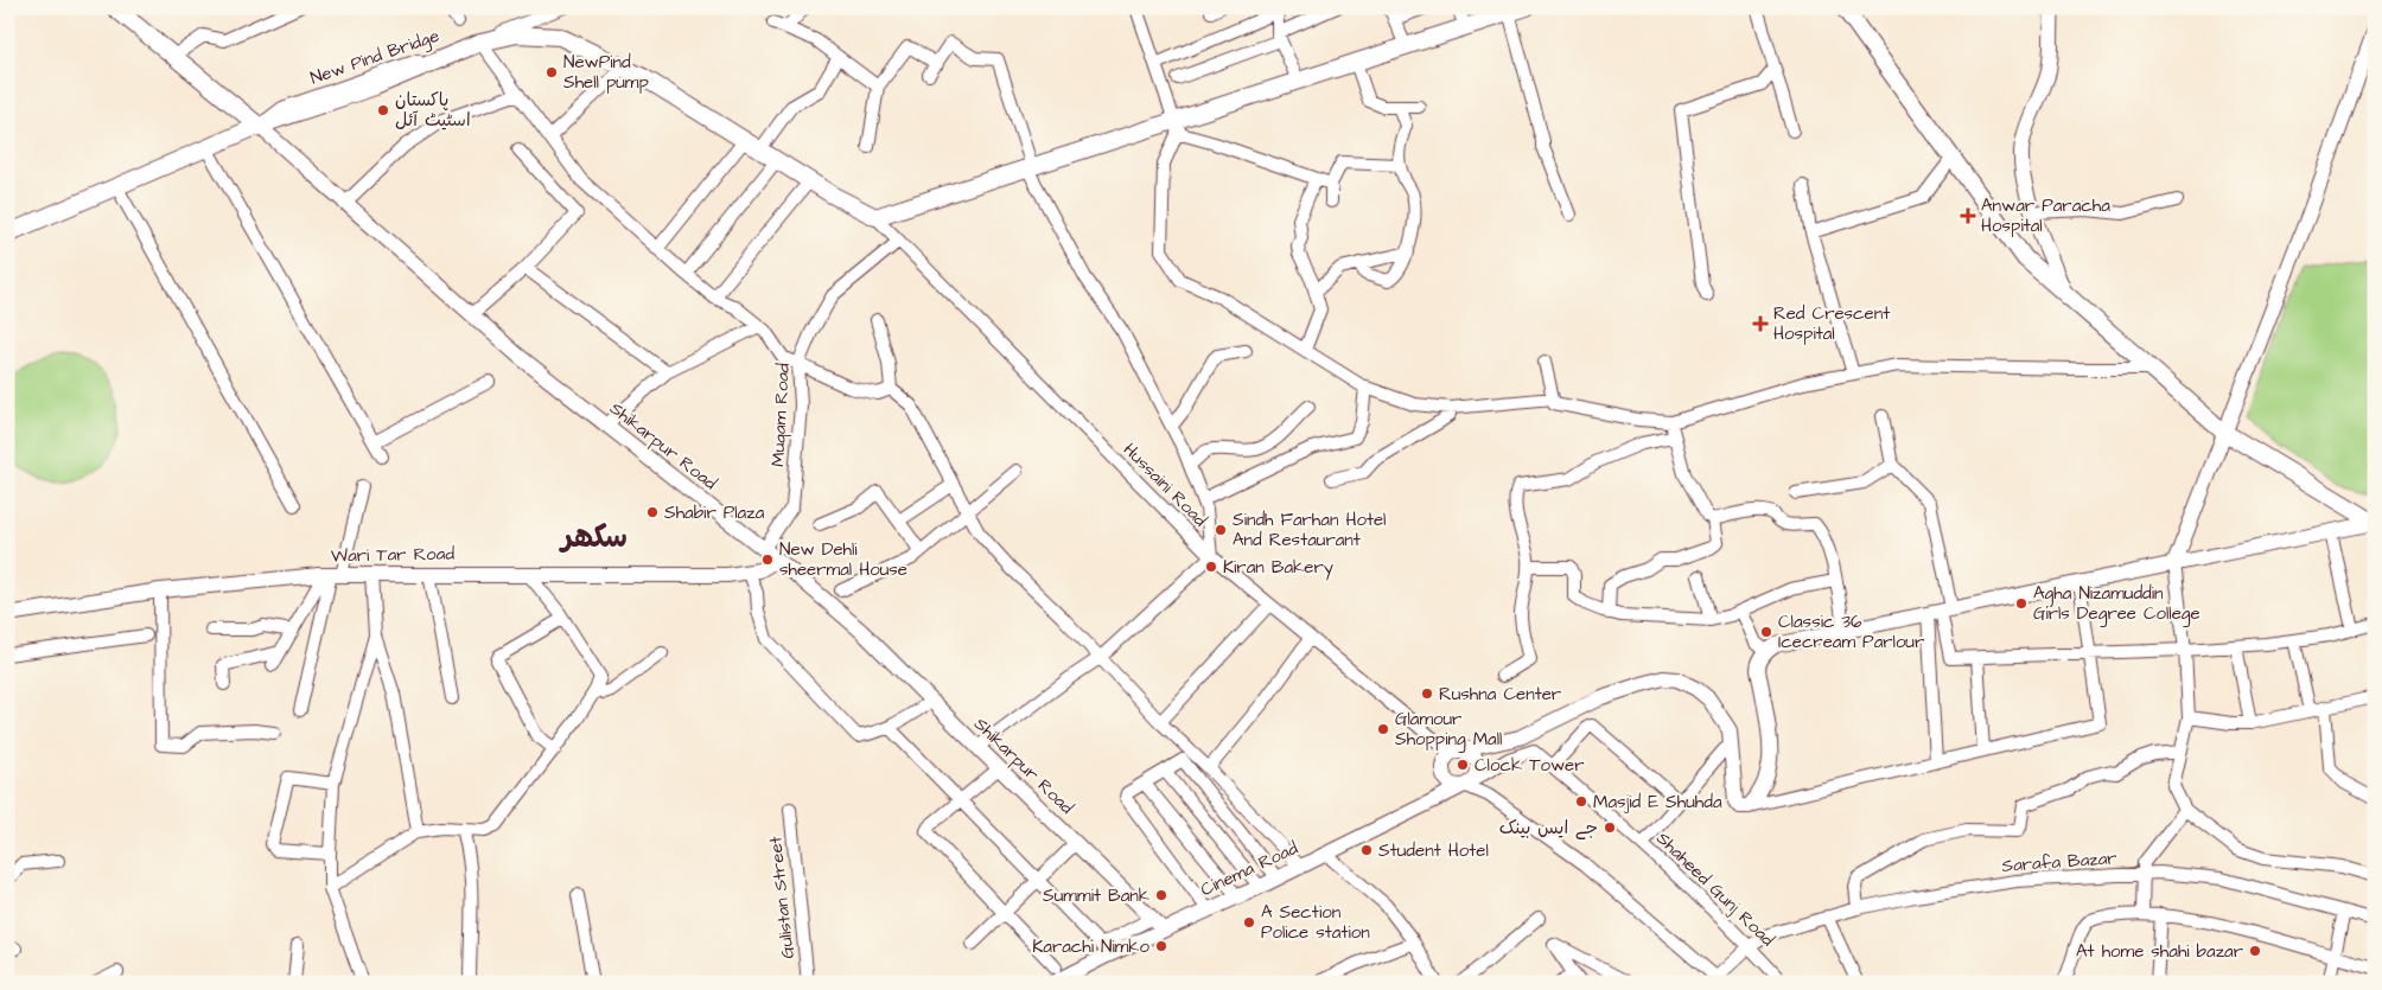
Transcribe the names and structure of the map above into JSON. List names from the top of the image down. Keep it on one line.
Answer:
{"streets":{"street":["New Pind Bridge","Muqam Road","Shikarpur Road","Hussaini Road","Wari Tar Road","Sarafa Bazar","Cinema Road","Shaheed Gunj Road","Gulistan Street"]},"crossings":[["New Pind Bridge","Shikarpur Road"],["Muqam Road","Shikarpur Road"],["Muqam Road","Hussaini Road"],["Shikarpur Road","Wari Tar Road"],["Shikarpur Road","Cinema Road"],["Hussaini Road","Cinema Road"],["Sarafa Bazar","Shaheed Gunj Road"]],"districts":["سکھر"],"places":{"other":["NewPind Shell pump","پاکستان اسٹیٹ آئل","Shabir Plaza","Sindh Farhan Hotel And Restaurant","New Dehli sheermal House","Kiran Bakery","Agha Nizamuddin Girls Degree College","Classic 36 Icecream Parlour","Rushna Center","Glamour Shopping Mall","Clock Tower","Masjid E Shuhda","جے ایس بینک","Student Hotel","Summit Bank","A Section Police station","Karachi Nimko","At home shahi bazar"],"health":["Anwar Paracha Hospital","Red Crescent Hospital"]}}
